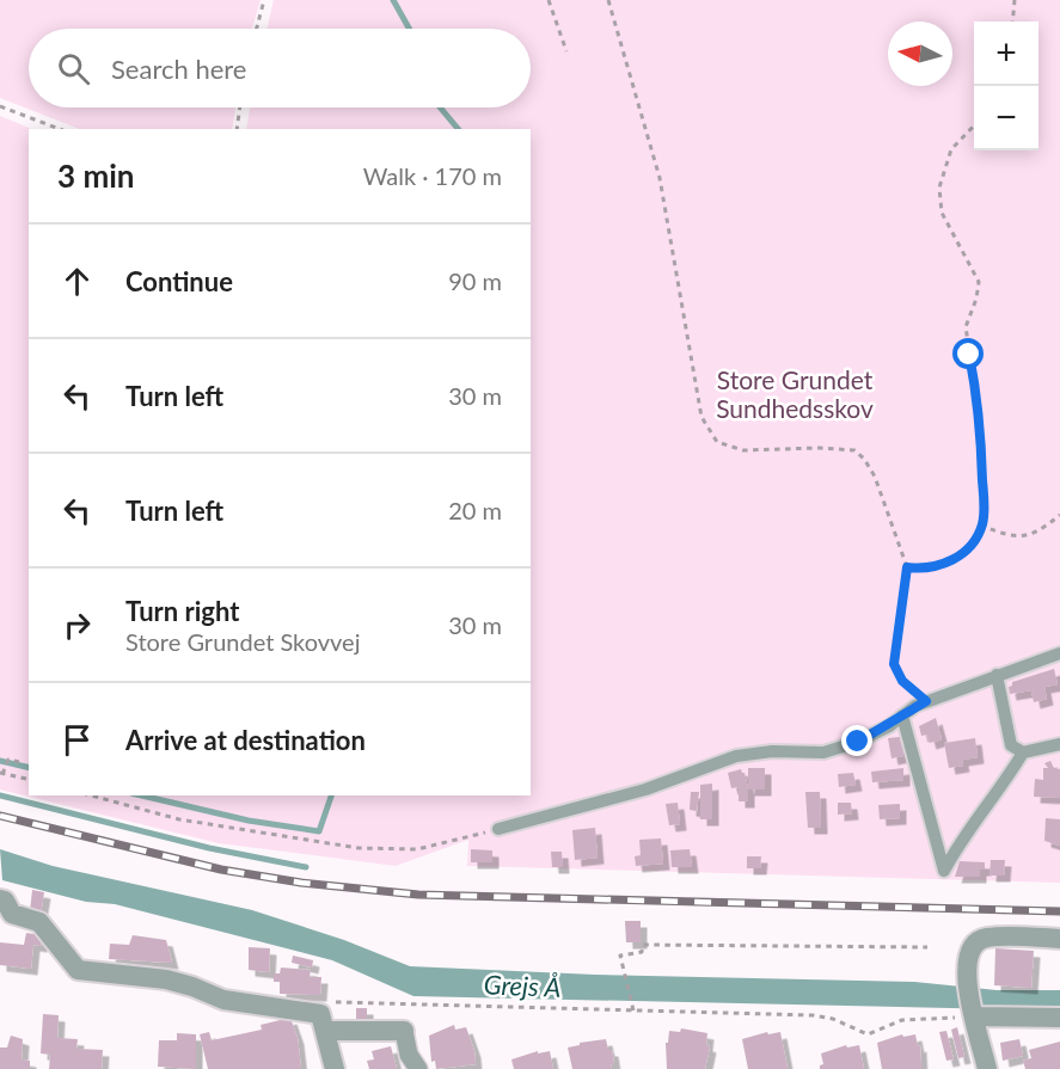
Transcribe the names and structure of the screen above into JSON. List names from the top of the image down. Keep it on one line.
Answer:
{"water":["Grejs Å"],"parks":["Store Grundet Sundhedsskov"],"north":"left","page":{"map_buttons":["+","−"],"search":"Search here","heading":["3 min","Walk · 170 m"],"list":[["Continue","90 m"],["Turn left","30 m"],["Turn left","20 m"],["Turn right","Store Grundet Skovvej","30 m"],"Arrive at destination"]}}
